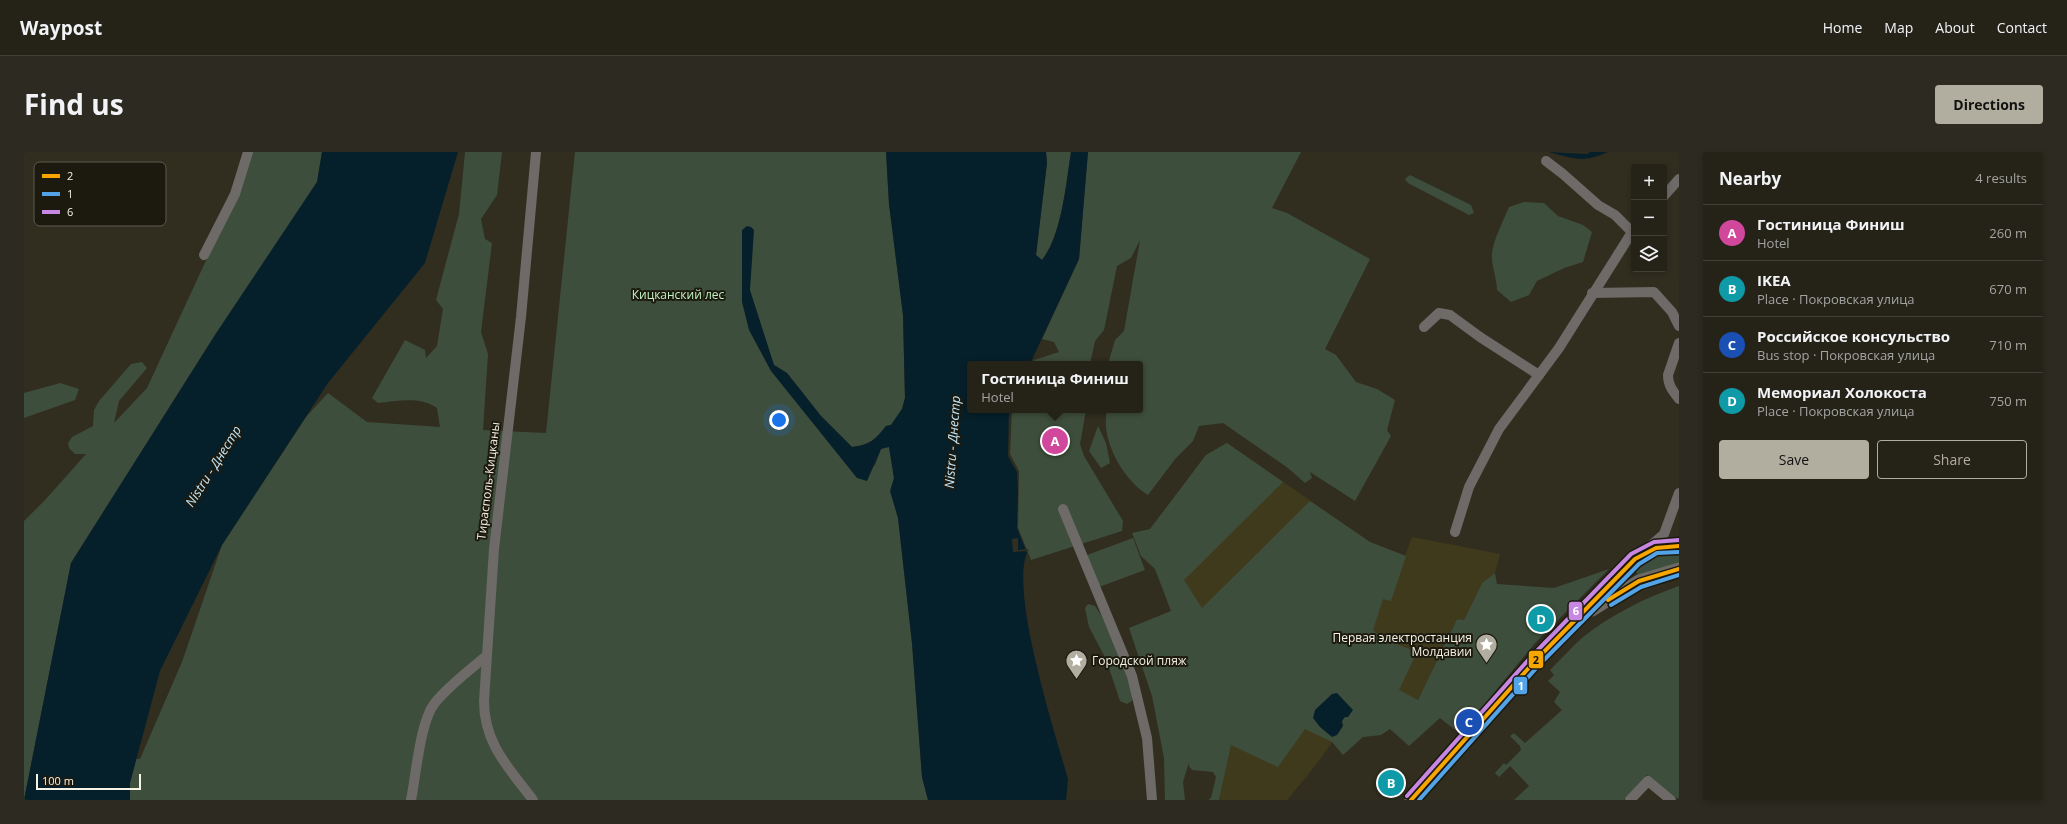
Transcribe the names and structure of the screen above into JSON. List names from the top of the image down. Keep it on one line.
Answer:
{"streets":{"street":["Тирасполь-Кицканы"]},"water":["Nistru - Днестр"],"parks":["Кицканский лес"],"places":{"place":["Первая электростанция Молдавии","Городской пляж"]},"lines":["transit line 6","transit line 2","transit line 1"],"legend":["2","1","6"],"scale_bar":"100 m","page":{"header":"Waypost","nav":["Home","Map","About","Contact"],"title":"Find us","buttons":["Directions",["Save","Share"]],"heading":["Nearby","4 results"],"map_buttons":["+","−"],"list":[{"mark":"A","name":"Гостиница Финиш","note":"Hotel","value":"260 m"},{"mark":"B","name":"IKEA","note":"Place · Покровская улица","value":"670 m"},{"mark":"C","name":"Российское консульство","note":"Bus stop · Покровская улица","value":"710 m"},{"mark":"D","name":"Мемориал Холокоста","note":"Place · Покровская улица","value":"750 m"}],"popup":["Гостиница Финиш","Hotel"],"pins":["A","D","C","B"],"scale":"100 m"}}
